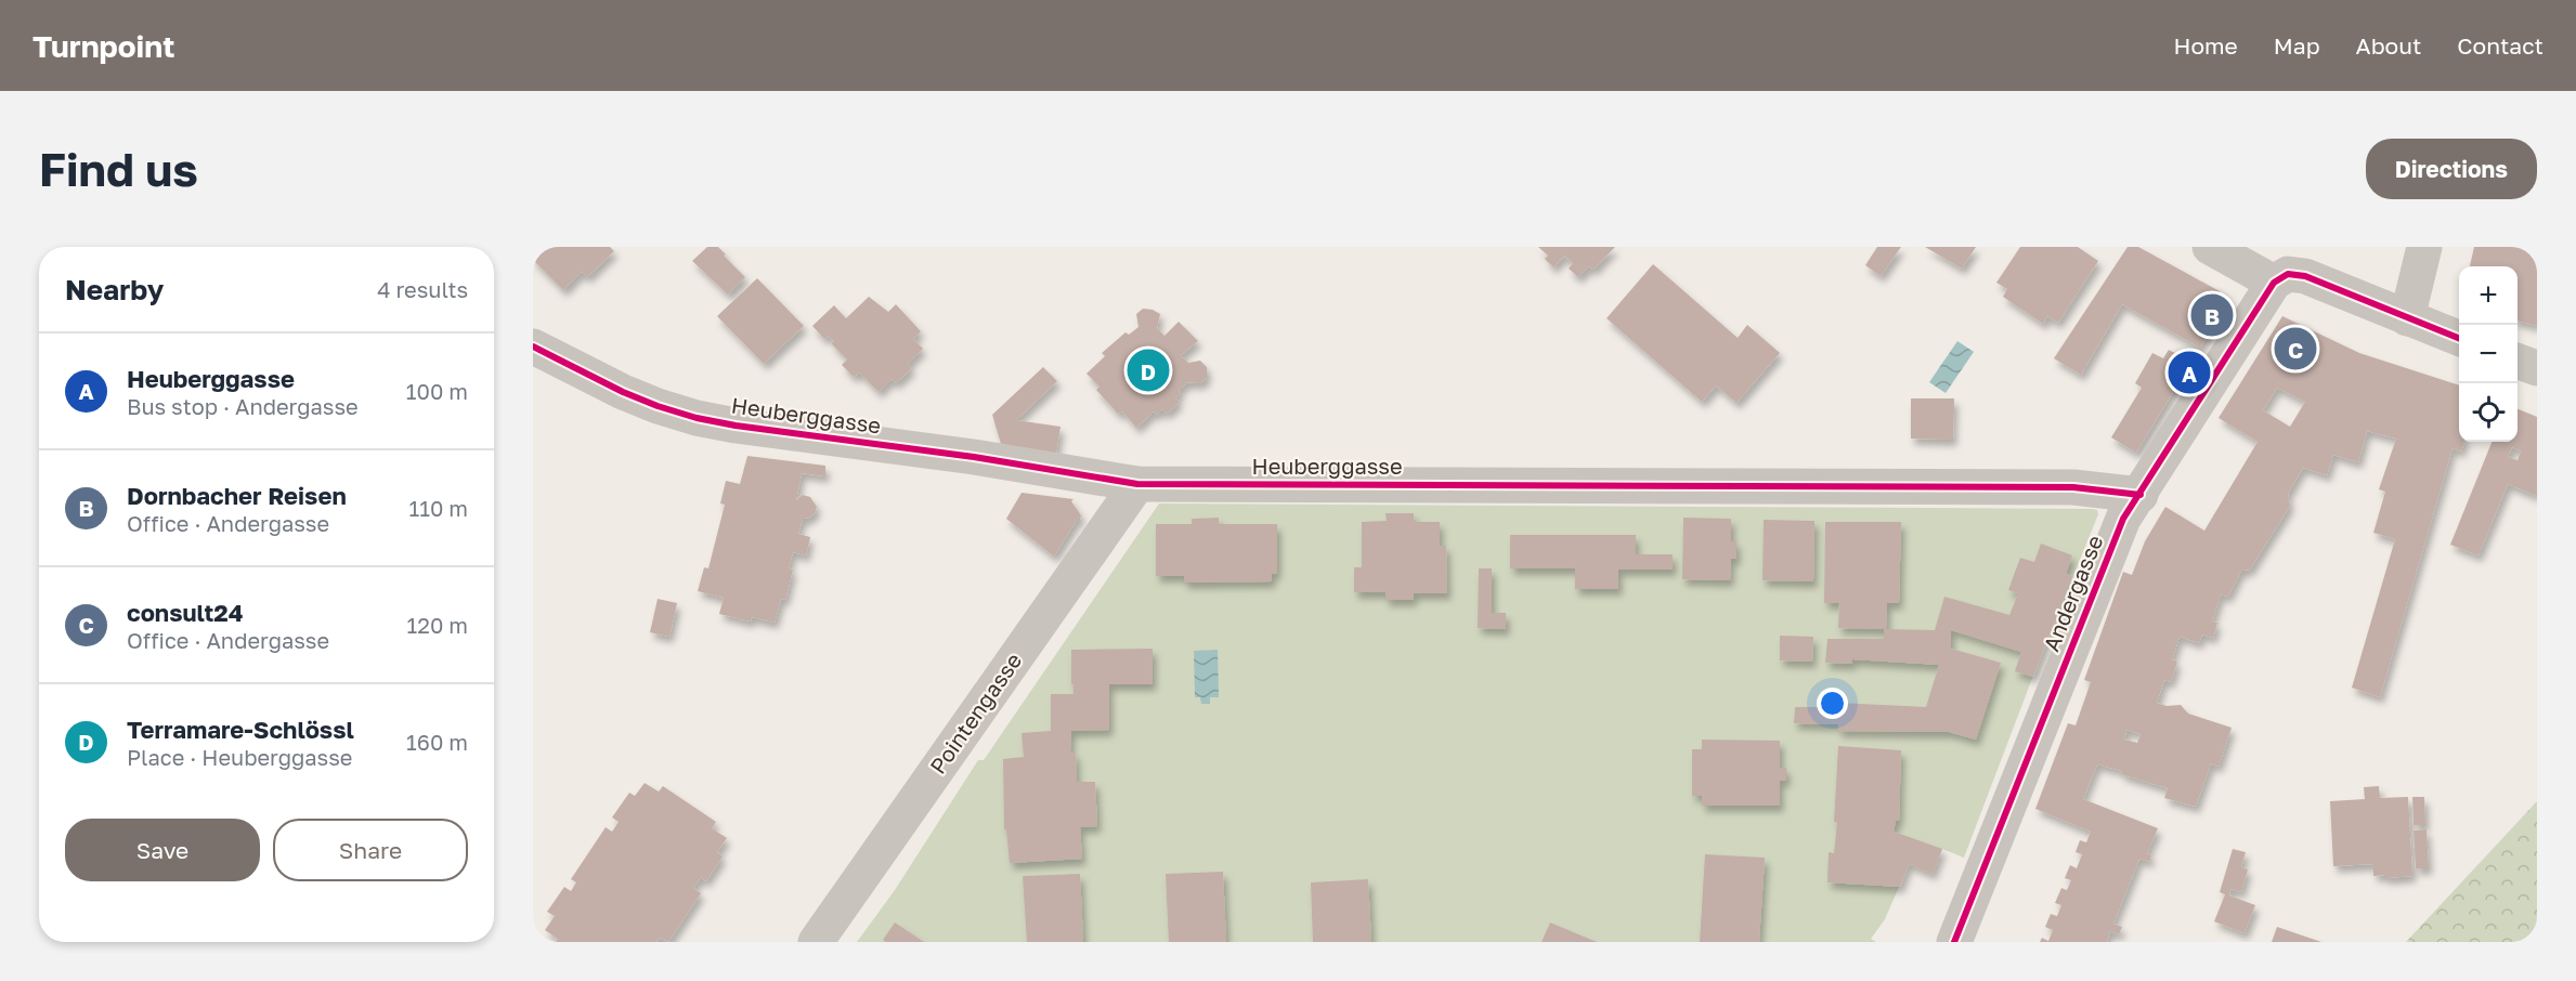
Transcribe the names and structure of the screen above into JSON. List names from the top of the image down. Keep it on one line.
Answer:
{"streets":{"street":["Heuberggasse","Andergasse","Pointengasse"]},"crossings":[["Heuberggasse","Andergasse"],["Heuberggasse","Pointengasse"]],"page":{"header":"Turnpoint","nav":["Home","Map","About","Contact"],"buttons":["Directions",["Save","Share"]],"title":"Find us","heading":["Nearby","4 results"],"map_buttons":["+","−"],"pins":["B","C","D","A"],"list":[{"mark":"A","name":"Heuberggasse","note":"Bus stop · Andergasse","value":"100 m"},{"mark":"B","name":"Dornbacher Reisen","note":"Office · Andergasse","value":"110 m"},{"mark":"C","name":"consult24","note":"Office · Andergasse","value":"120 m"},{"mark":"D","name":"Terramare-Schlössl","note":"Place · Heuberggasse","value":"160 m"}]}}
